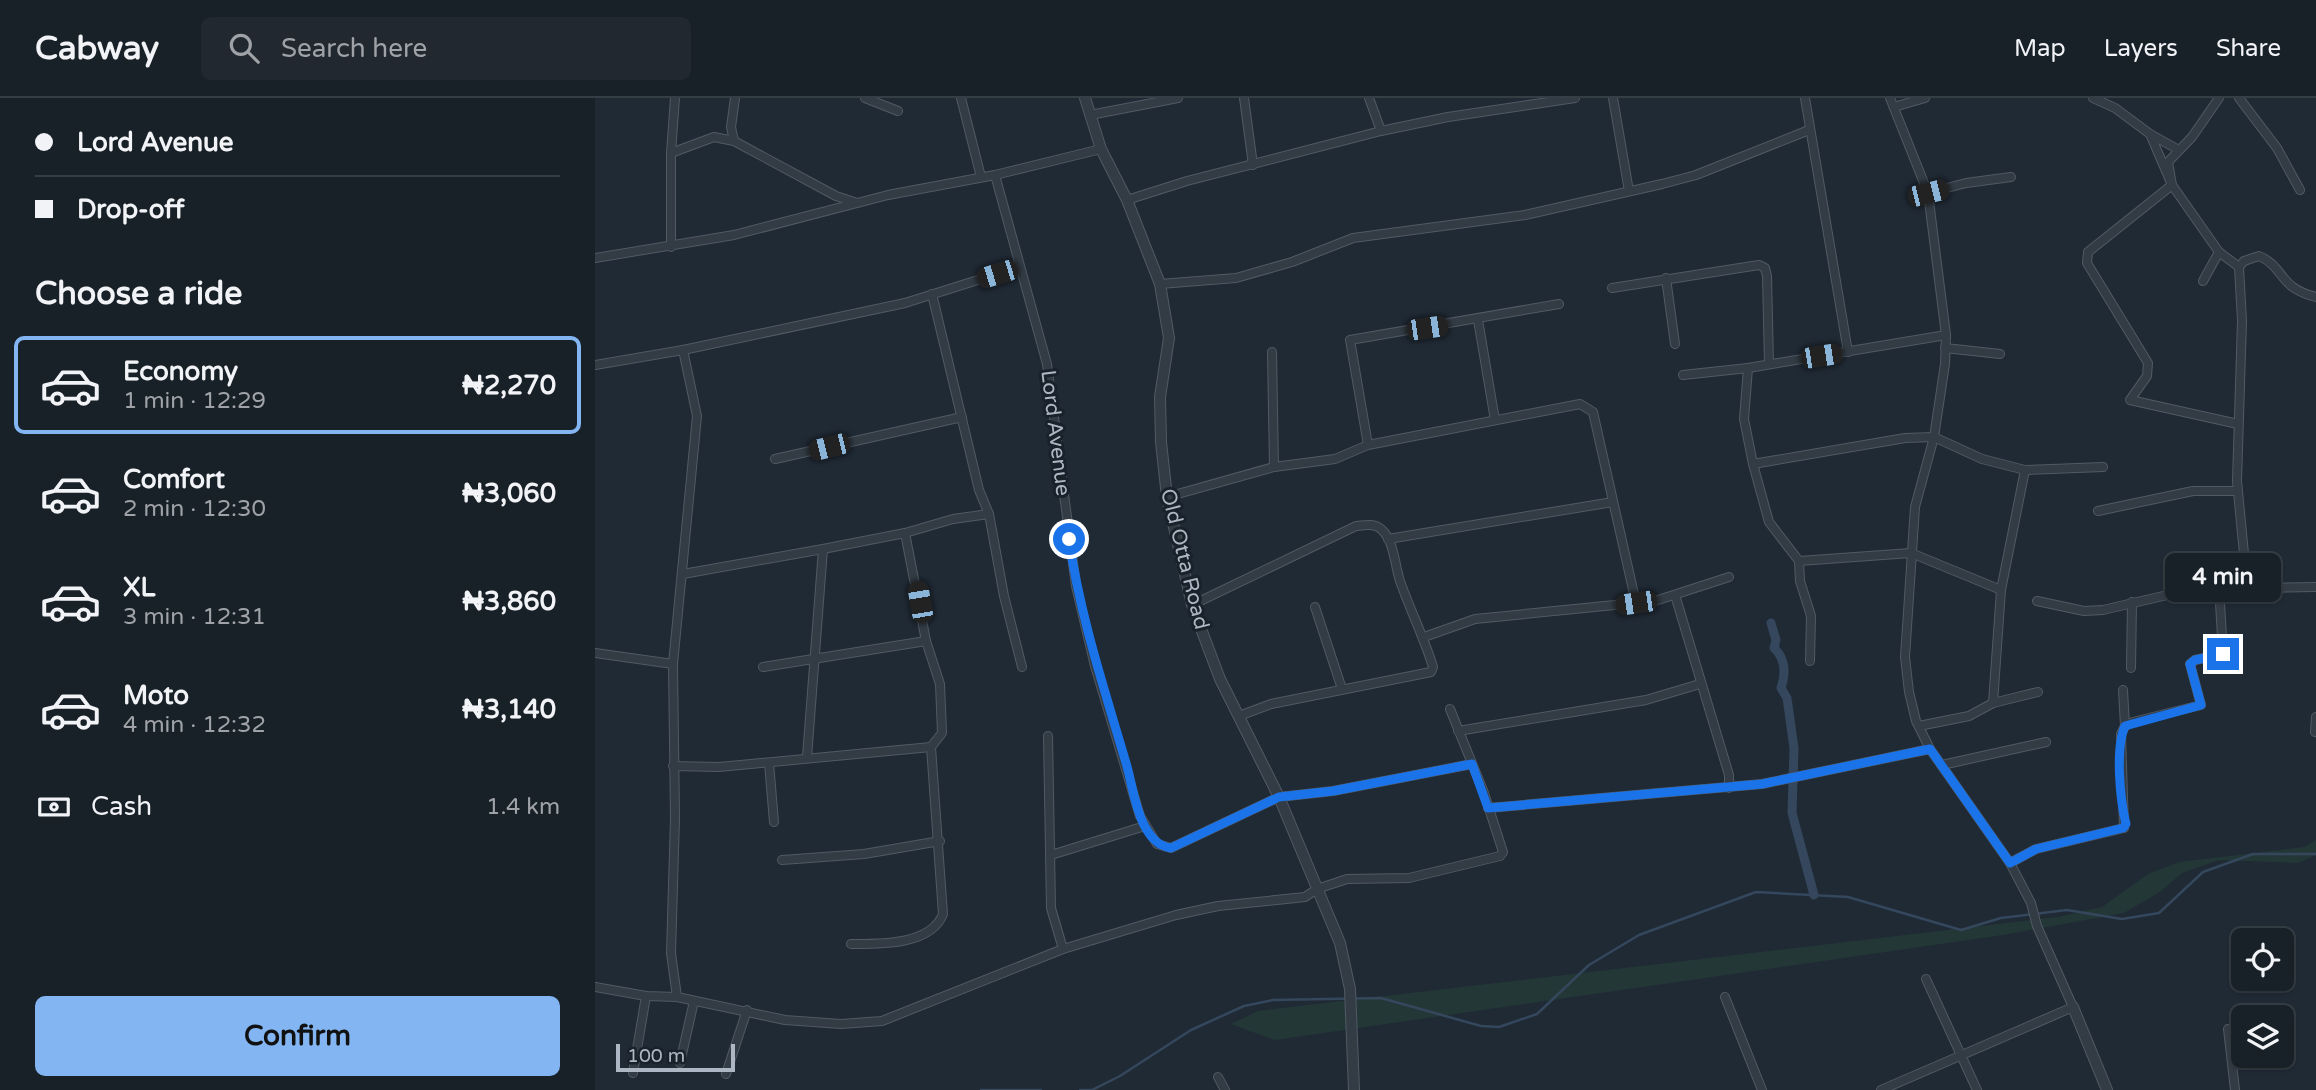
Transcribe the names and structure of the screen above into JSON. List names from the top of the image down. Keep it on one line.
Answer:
{"streets":{"street":["Lord Avenue","Old Otta Road"]},"scale_bar":"100 m","page":{"header":"Cabway","search":"Search here","nav":["Map","Layers","Share"],"banner":["Lord Avenue","Drop-off"],"heading":"Choose a ride","list":[{"name":"Economy","note":"1 min · 12:29","value":"₦2,270"},{"name":"Comfort","note":"2 min · 12:30","value":"₦3,060"},{"name":"XL","note":"3 min · 12:31","value":"₦3,860"},{"name":"Moto","note":"4 min · 12:32","value":"₦3,140"}],"bubble":"4 min","pay":["Cash","1.4 km"],"buttons":"Confirm","scale":"100 m"}}
